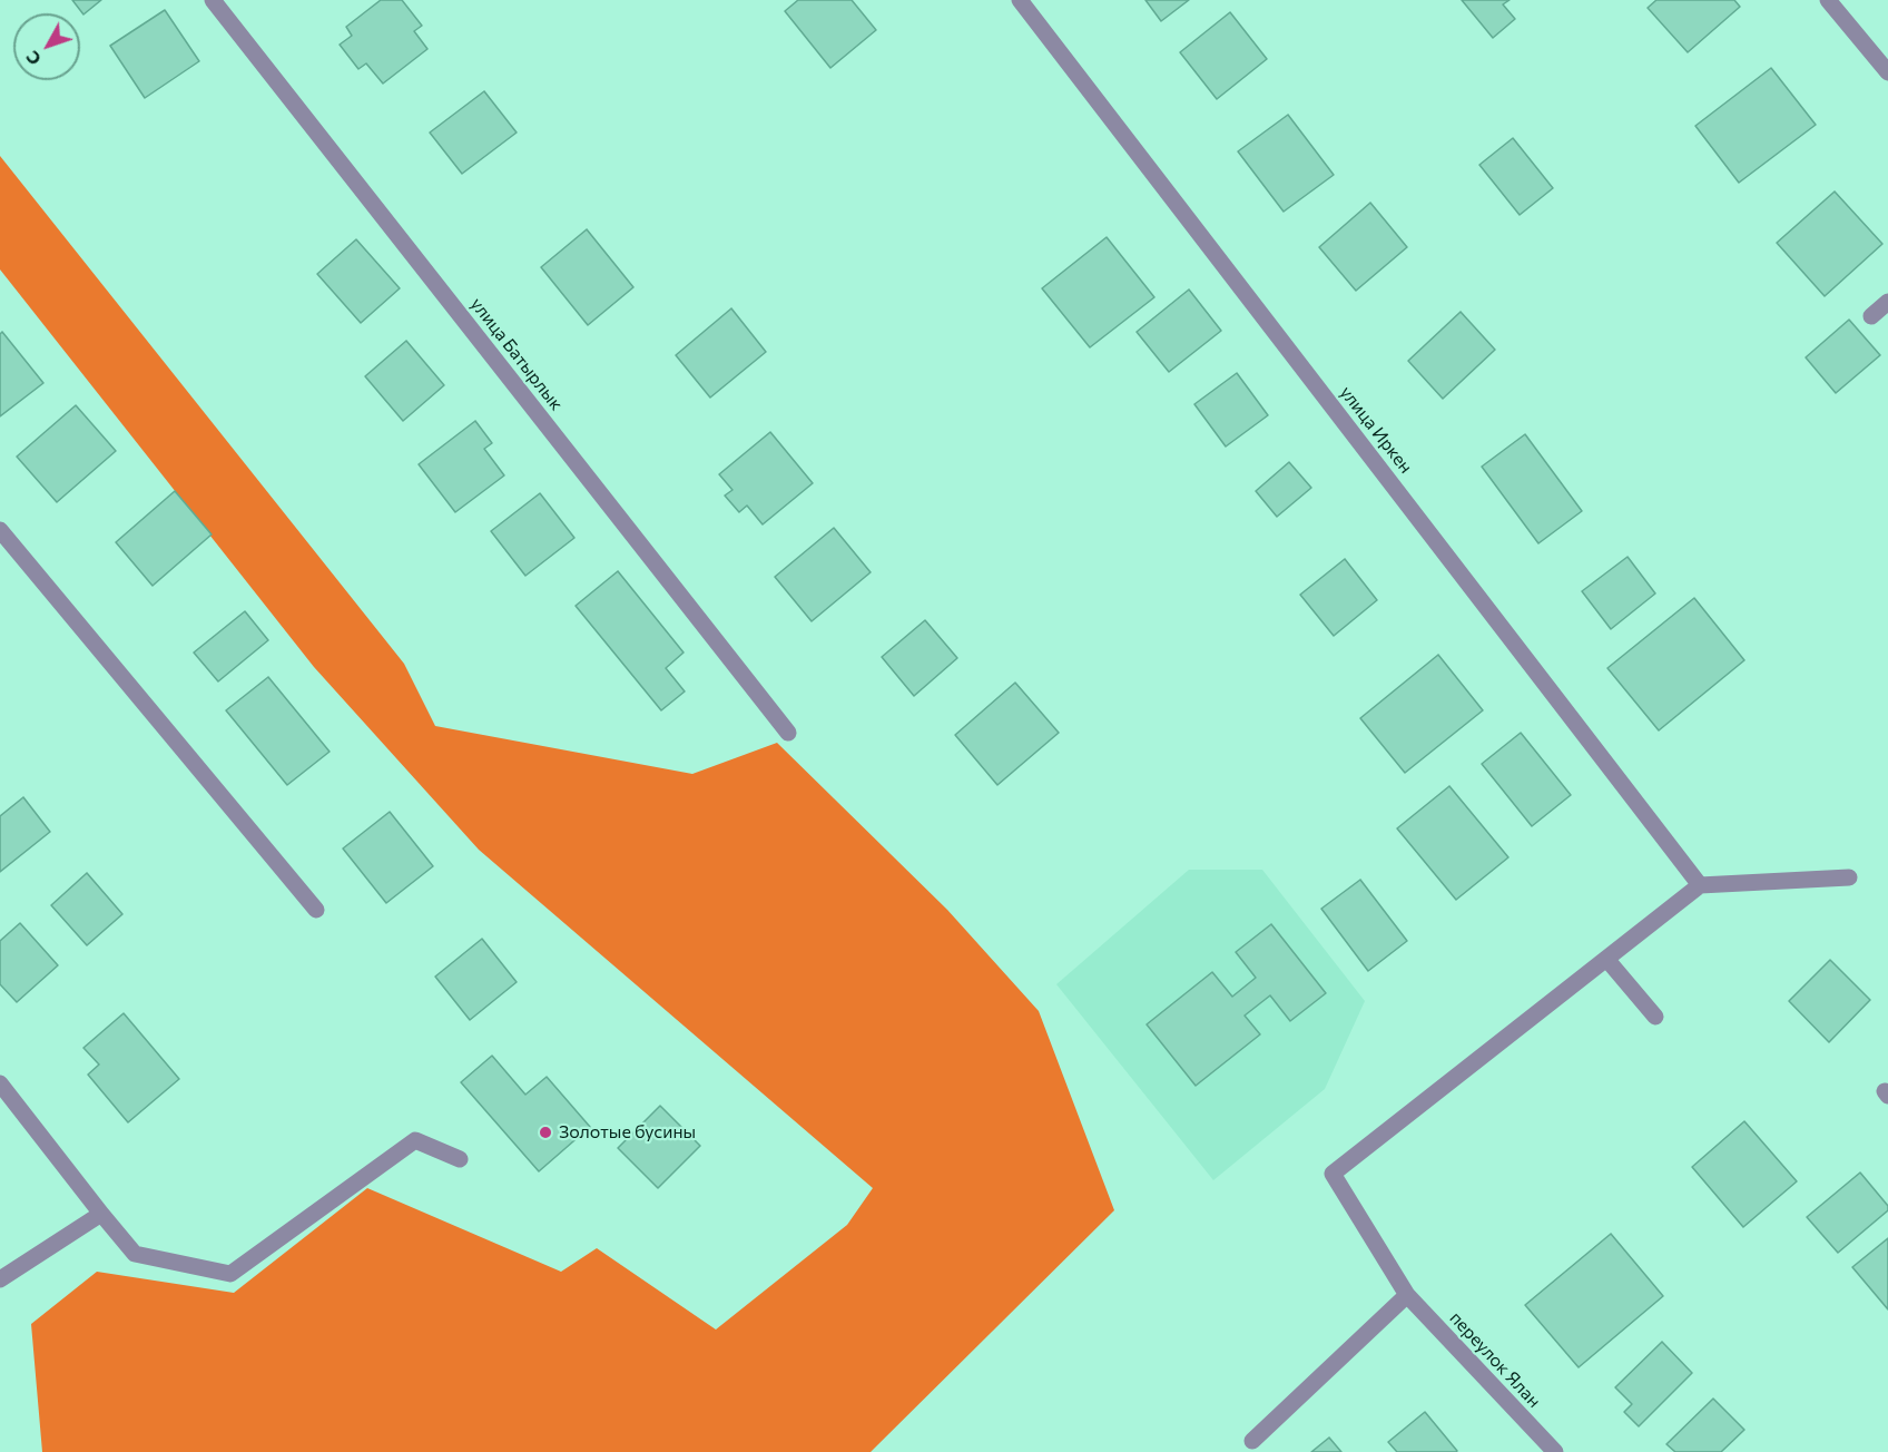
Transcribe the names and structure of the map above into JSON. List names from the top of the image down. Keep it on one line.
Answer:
{"streets":{"street":["улица Батырлык","улица Иркен","переулок Ялан"]},"places":["Золотые бусины"],"north":"bottom left"}
